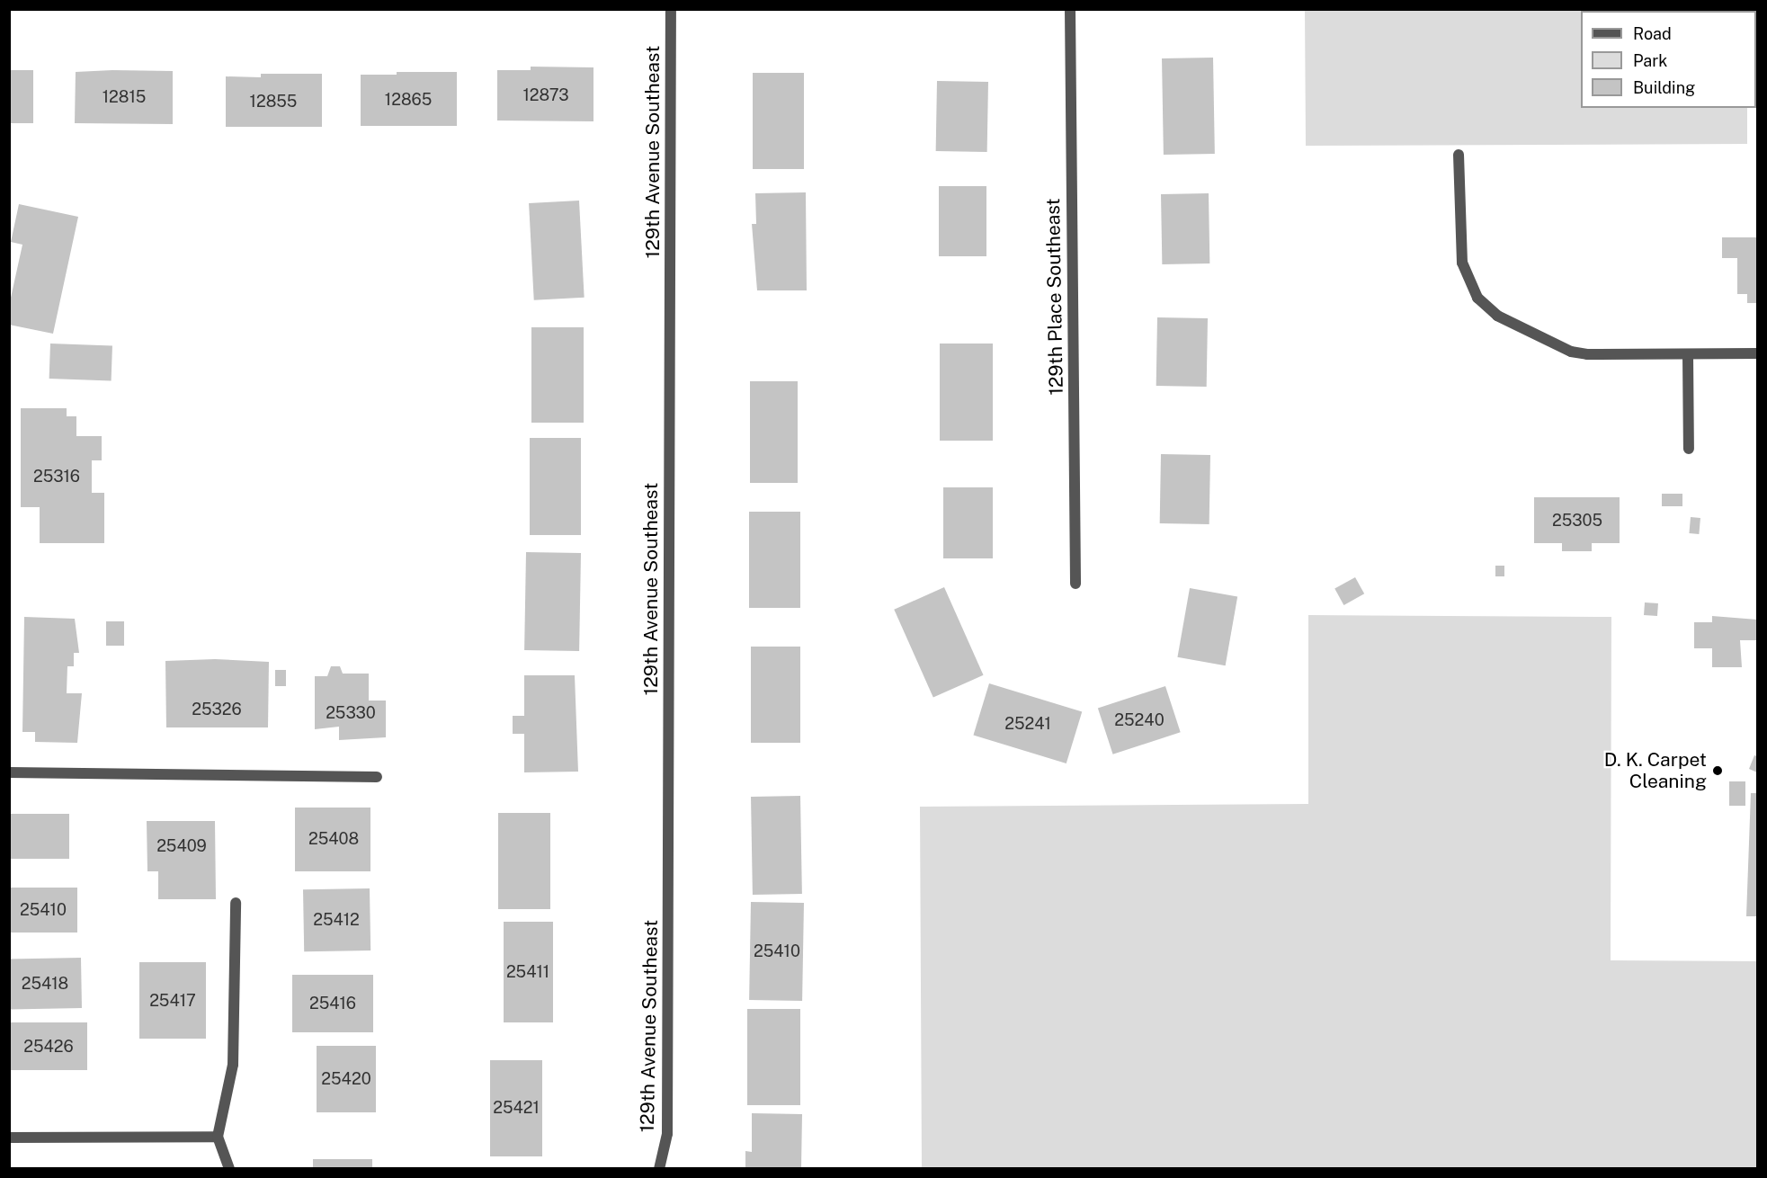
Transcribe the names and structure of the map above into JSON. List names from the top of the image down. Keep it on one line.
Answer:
{"streets":{"street":["129th Avenue Southeast","129th Place Southeast"]},"places":["D. K. Carpet Cleaning"],"house_numbers":["12873","12815","12865","12855","25316","25305","25326","25330","25240","25241","25408","25409","25410","25412","25410","25411","25418","25417","25416","25426","25420","25421"],"legend":["Road","Park","Building"]}
